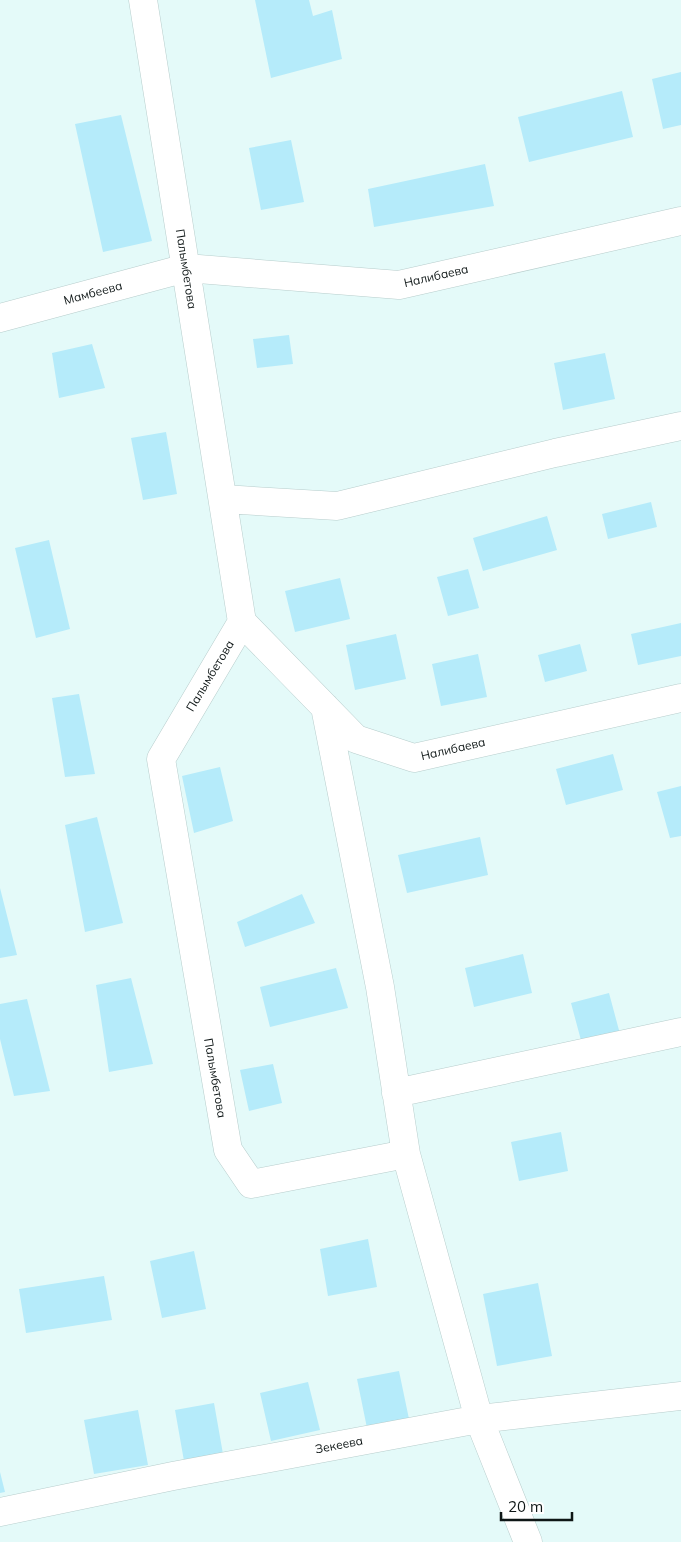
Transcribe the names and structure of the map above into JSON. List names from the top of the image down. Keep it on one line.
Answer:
{"streets":{"street":["Палымбетова","Налибаева","Мамбеева","Зекеева"]},"crossings":[["Палымбетова","Налибаева"],["Палымбетова","Мамбеева"],["Налибаева","Мамбеева"]],"scale_bar":"20 m"}
